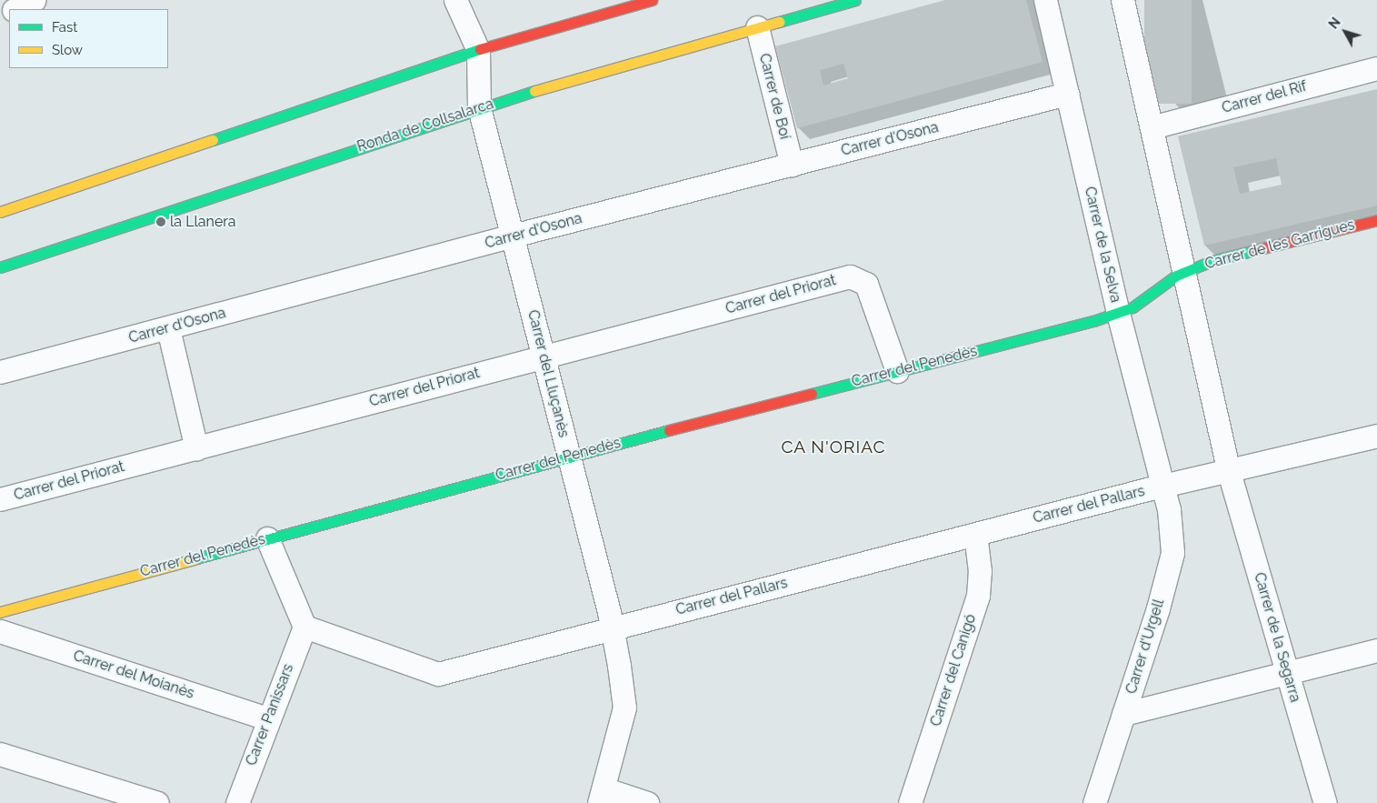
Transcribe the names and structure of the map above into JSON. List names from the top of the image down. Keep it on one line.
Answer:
{"streets":{"street":["Carrer de Boí","Carrer del Rif","Ronda de Collsalarca","Carrer d'Osona","Carrer de la Selva","Carrer de les Garrigues","Carrer del Priorat","Carrer del Penedès","Carrer del Lluçanès","Carrer del Pallars","Carrer de la Segarra","Carrer d'Urgell","Carrer del Canigó","Carrer del Moianès","Carrer Panissars"]},"crossings":[["Carrer de Boí","Ronda de Collsalarca"],["Carrer de Boí","Carrer d'Osona"],["Ronda de Collsalarca","Carrer del Lluçanès"],["Carrer d'Osona","Carrer de la Selva"],["Carrer d'Osona","Carrer del Lluçanès"],["Carrer de la Selva","Carrer de les Garrigues"],["Carrer de la Selva","Carrer del Penedès"],["Carrer de la Selva","Carrer del Pallars"],["Carrer de la Selva","Carrer d'Urgell"],["Carrer de les Garrigues","Carrer del Penedès"],["Carrer del Priorat","Carrer del Penedès"],["Carrer del Priorat","Carrer del Lluçanès"],["Carrer del Penedès","Carrer del Lluçanès"],["Carrer del Lluçanès","Carrer del Pallars"],["Carrer del Pallars","Carrer de la Segarra"],["Carrer del Pallars","Carrer d'Urgell"],["Carrer del Pallars","Carrer del Canigó"],["Carrer del Pallars","Carrer Panissars"],["Carrer del Moianès","Carrer Panissars"]],"districts":["CA N'ORIAC"],"places":["la Llanera"],"legend":["Fast","Slow"],"north":"top left"}
